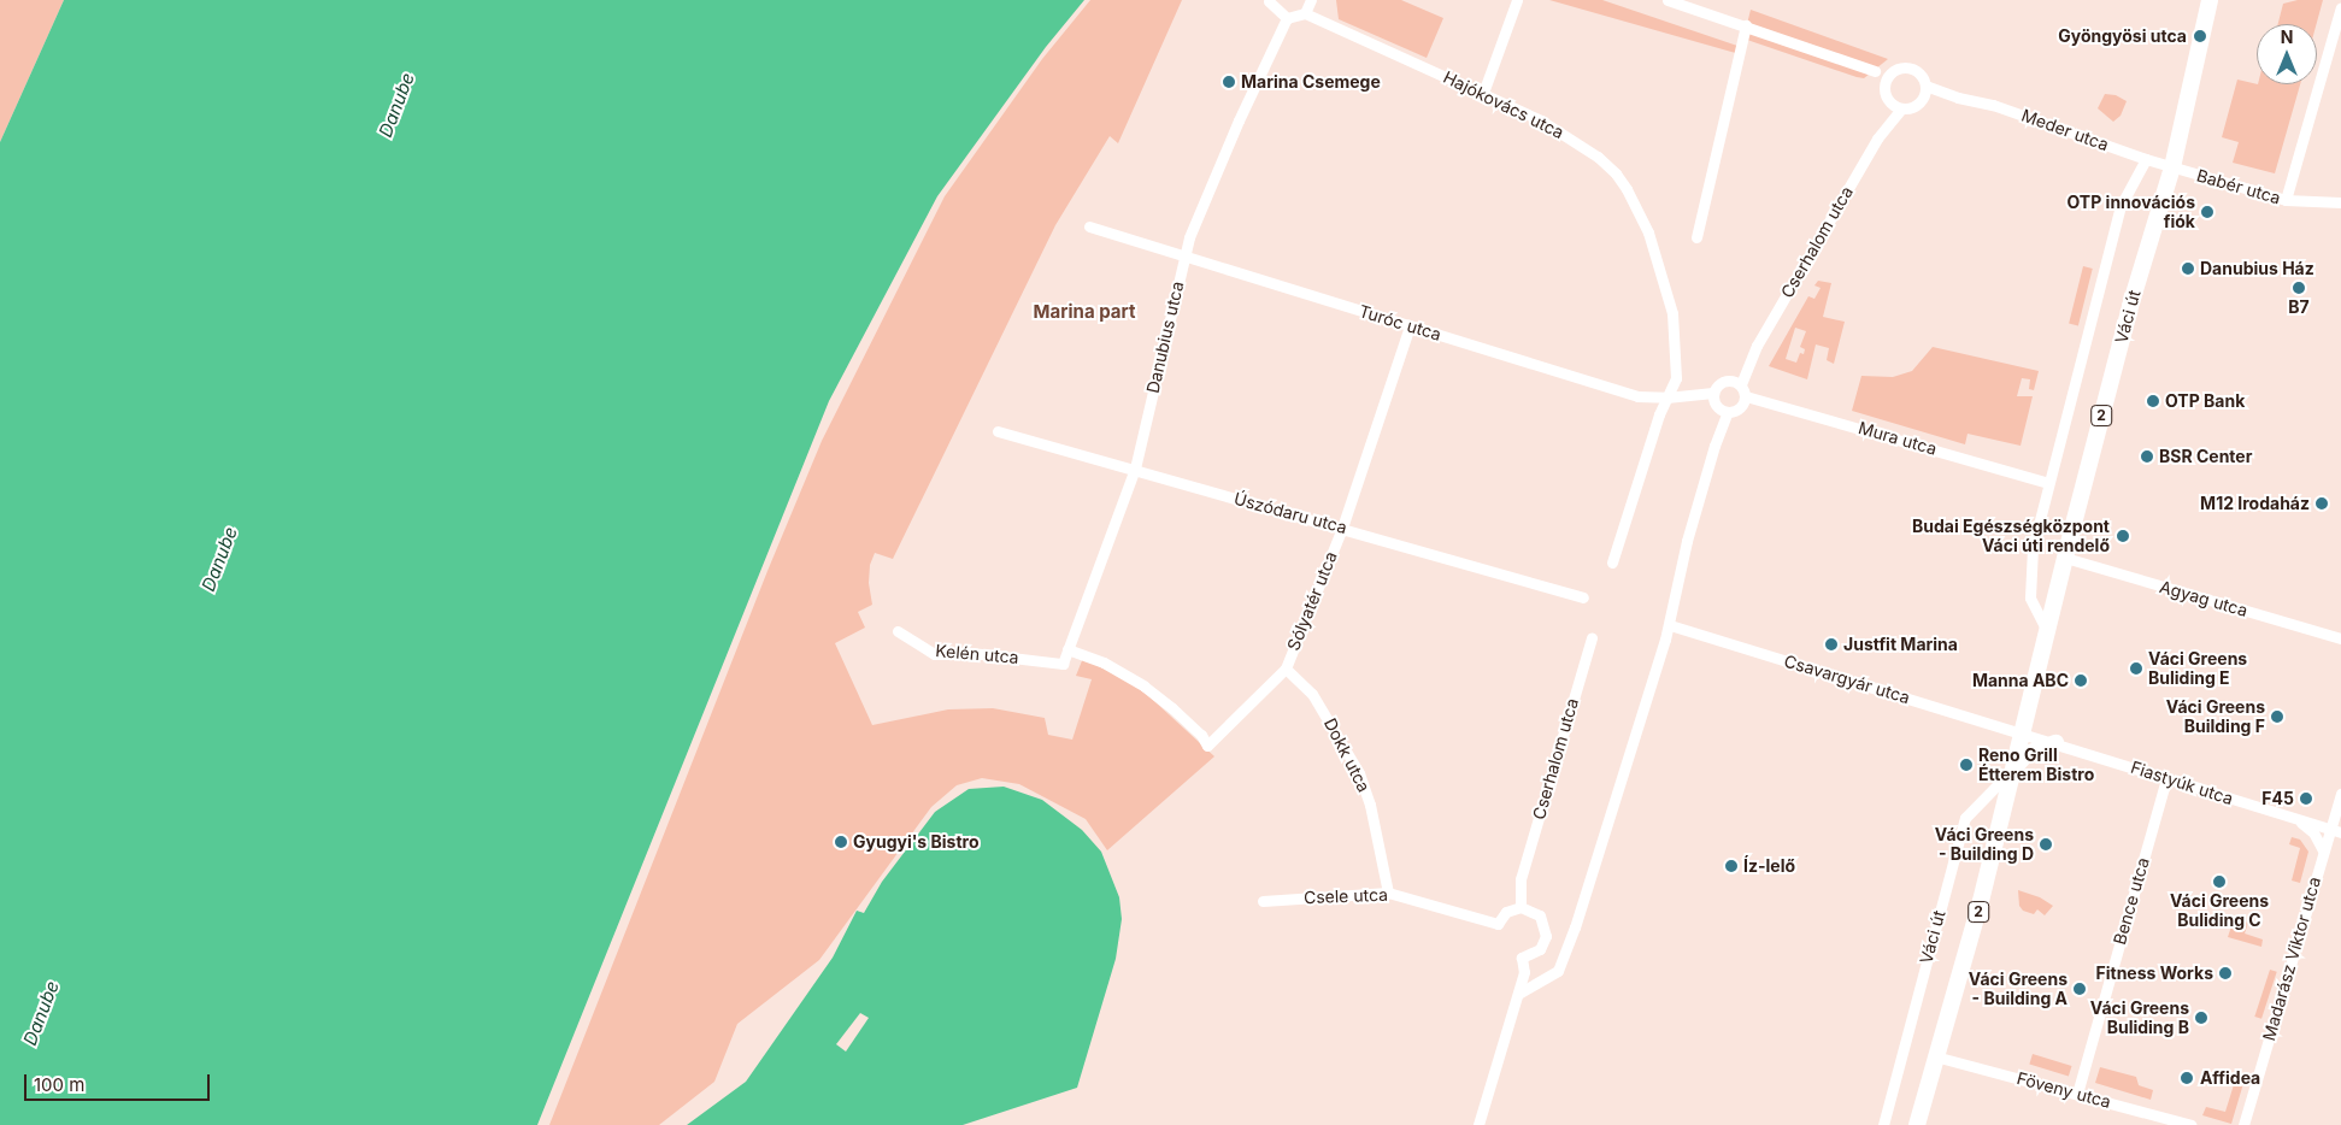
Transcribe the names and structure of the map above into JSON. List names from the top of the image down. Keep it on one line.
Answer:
{"streets":{"main road":["Váci út","2"],"street":["Hajókovács utca","Meder utca","Babér utca","Cserhalom utca","Turóc utca","Danubius utca","Mura utca","Úszódaru utca","Agyag utca","Sólyatér utca","Kelén utca","Csavargyár utca","Dokk utca","Fiastyúk utca","Csele utca","Bence utca","Madarász Viktor utca","Föveny utca"]},"crossings":[["Hajókovács utca","Turóc utca"],["Meder utca","Babér utca"],["Meder utca","Cserhalom utca"],["Meder utca","Váci út"],["Babér utca","Váci út"],["Cserhalom utca","Turóc utca"],["Cserhalom utca","Mura utca"],["Cserhalom utca","Csele utca"],["Váci út","Agyag utca"],["Váci út","Csavargyár utca"],["Váci út","Fiastyúk utca"],["Váci út","Föveny utca"],["Turóc utca","Danubius utca"],["Turóc utca","Mura utca"],["Turóc utca","Sólyatér utca"],["Danubius utca","Úszódaru utca"],["Danubius utca","Sólyatér utca"],["Danubius utca","Kelén utca"],["Úszódaru utca","Sólyatér utca"],["Sólyatér utca","Dokk utca"],["Csavargyár utca","Fiastyúk utca"],["Dokk utca","Csele utca"],["Fiastyúk utca","Bence utca"],["Fiastyúk utca","Madarász Viktor utca"],["Bence utca","Föveny utca"]],"districts":["Marina part"],"water":["Danube"],"places":["Gyöngyösi utca","Marina Csemege","OTP innovációs fiók","Danubius Ház","B7","OTP Bank","BSR Center","M12 Irodaház","Budai Egészségközpont Váci úti rendelő","Justfit Marina","Váci Greens Buliding E","Manna ABC","Váci Greens Building F","Reno Grill Étterem Bistro","F45","Gyugyi's Bistro","Váci Greens - Building D","Íz-lelő","Váci Greens Buliding C","Fitness Works","Váci Greens - Building A","Váci Greens Buliding B","Affidea"],"scale_bar":"100 m","north":"top"}
